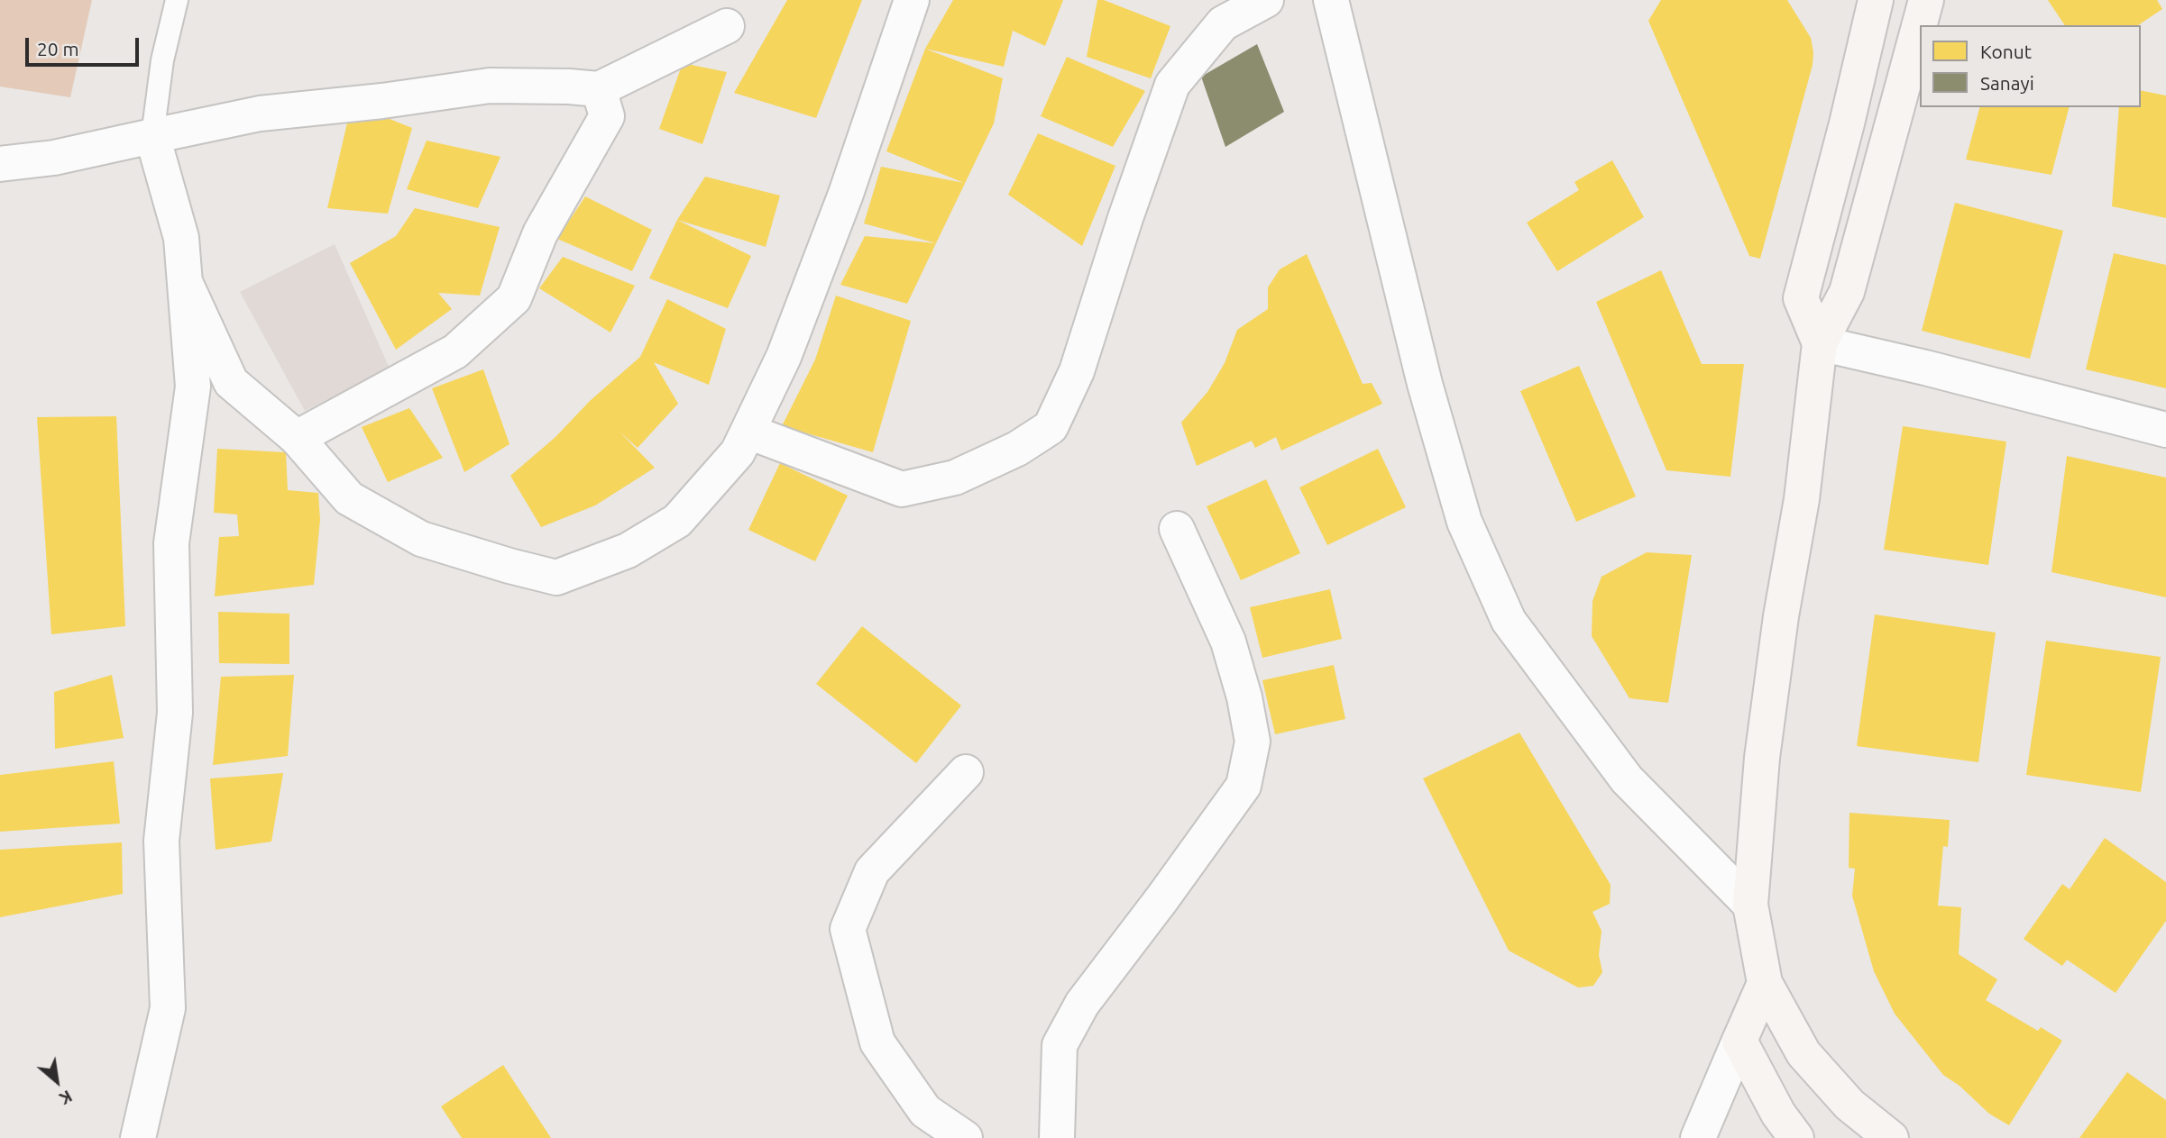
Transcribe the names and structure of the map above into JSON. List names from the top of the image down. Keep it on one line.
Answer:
{"legend":["Konut","Sanayi"],"scale_bar":"20 m","north":"bottom right"}
